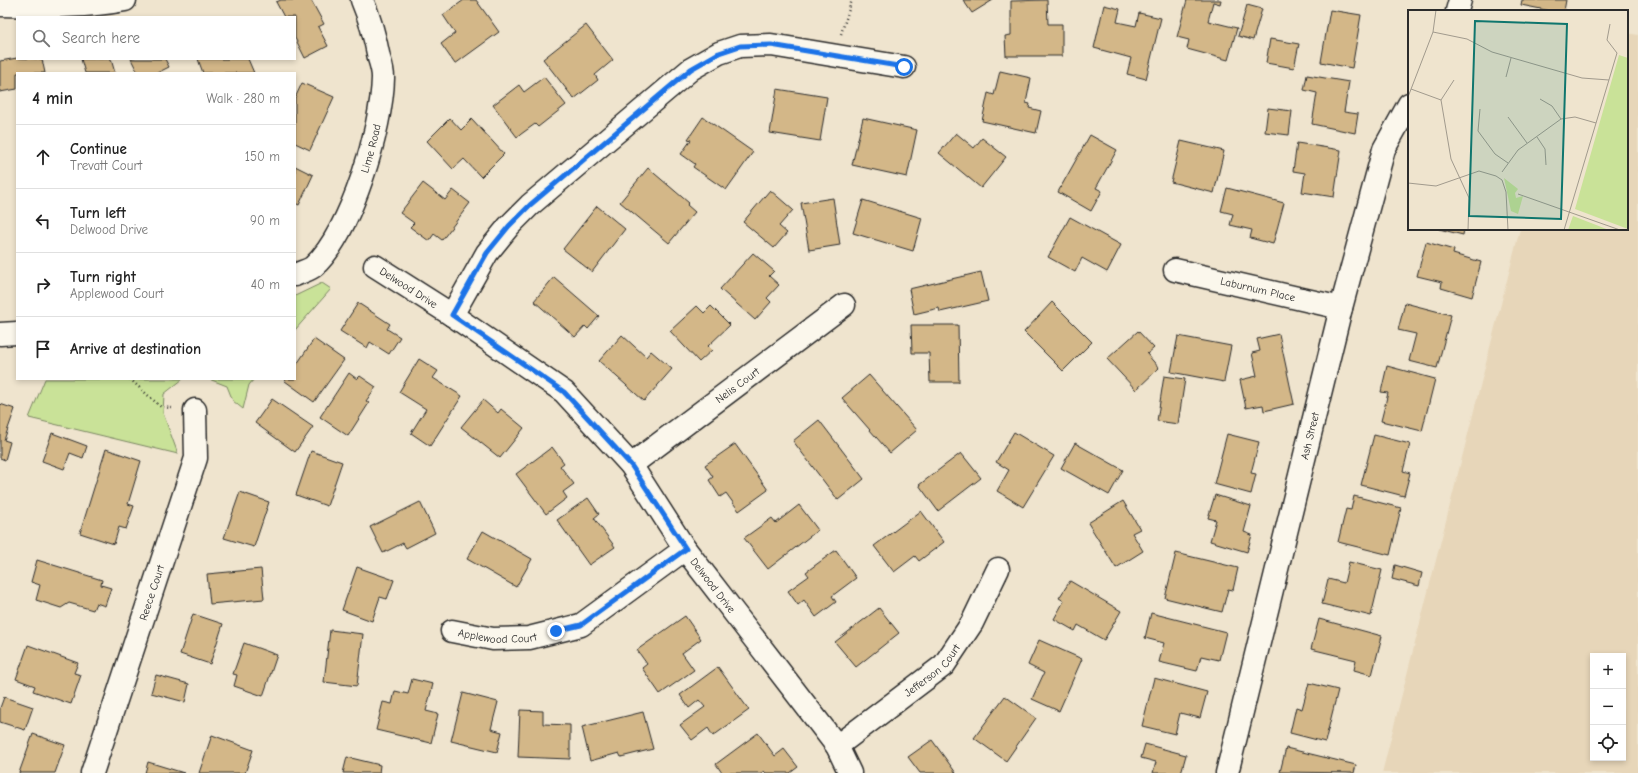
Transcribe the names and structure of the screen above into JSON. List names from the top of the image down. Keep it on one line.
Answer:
{"streets":{"street":["Lime Road","Delwood Drive","Laburnum Place","Nelis Court","Ash Street","Reece Court","Applewood Court","Jefferson Court"]},"crossings":[["Delwood Drive","Nelis Court"],["Delwood Drive","Applewood Court"],["Delwood Drive","Jefferson Court"],["Laburnum Place","Ash Street"]],"page":{"search":"Search here","heading":["4 min","Walk · 280 m"],"list":[["Continue","Trevatt Court","150 m"],["Turn left","Delwood Drive","90 m"],["Turn right","Applewood Court","40 m"],"Arrive at destination"],"map_buttons":["+","−"]}}
